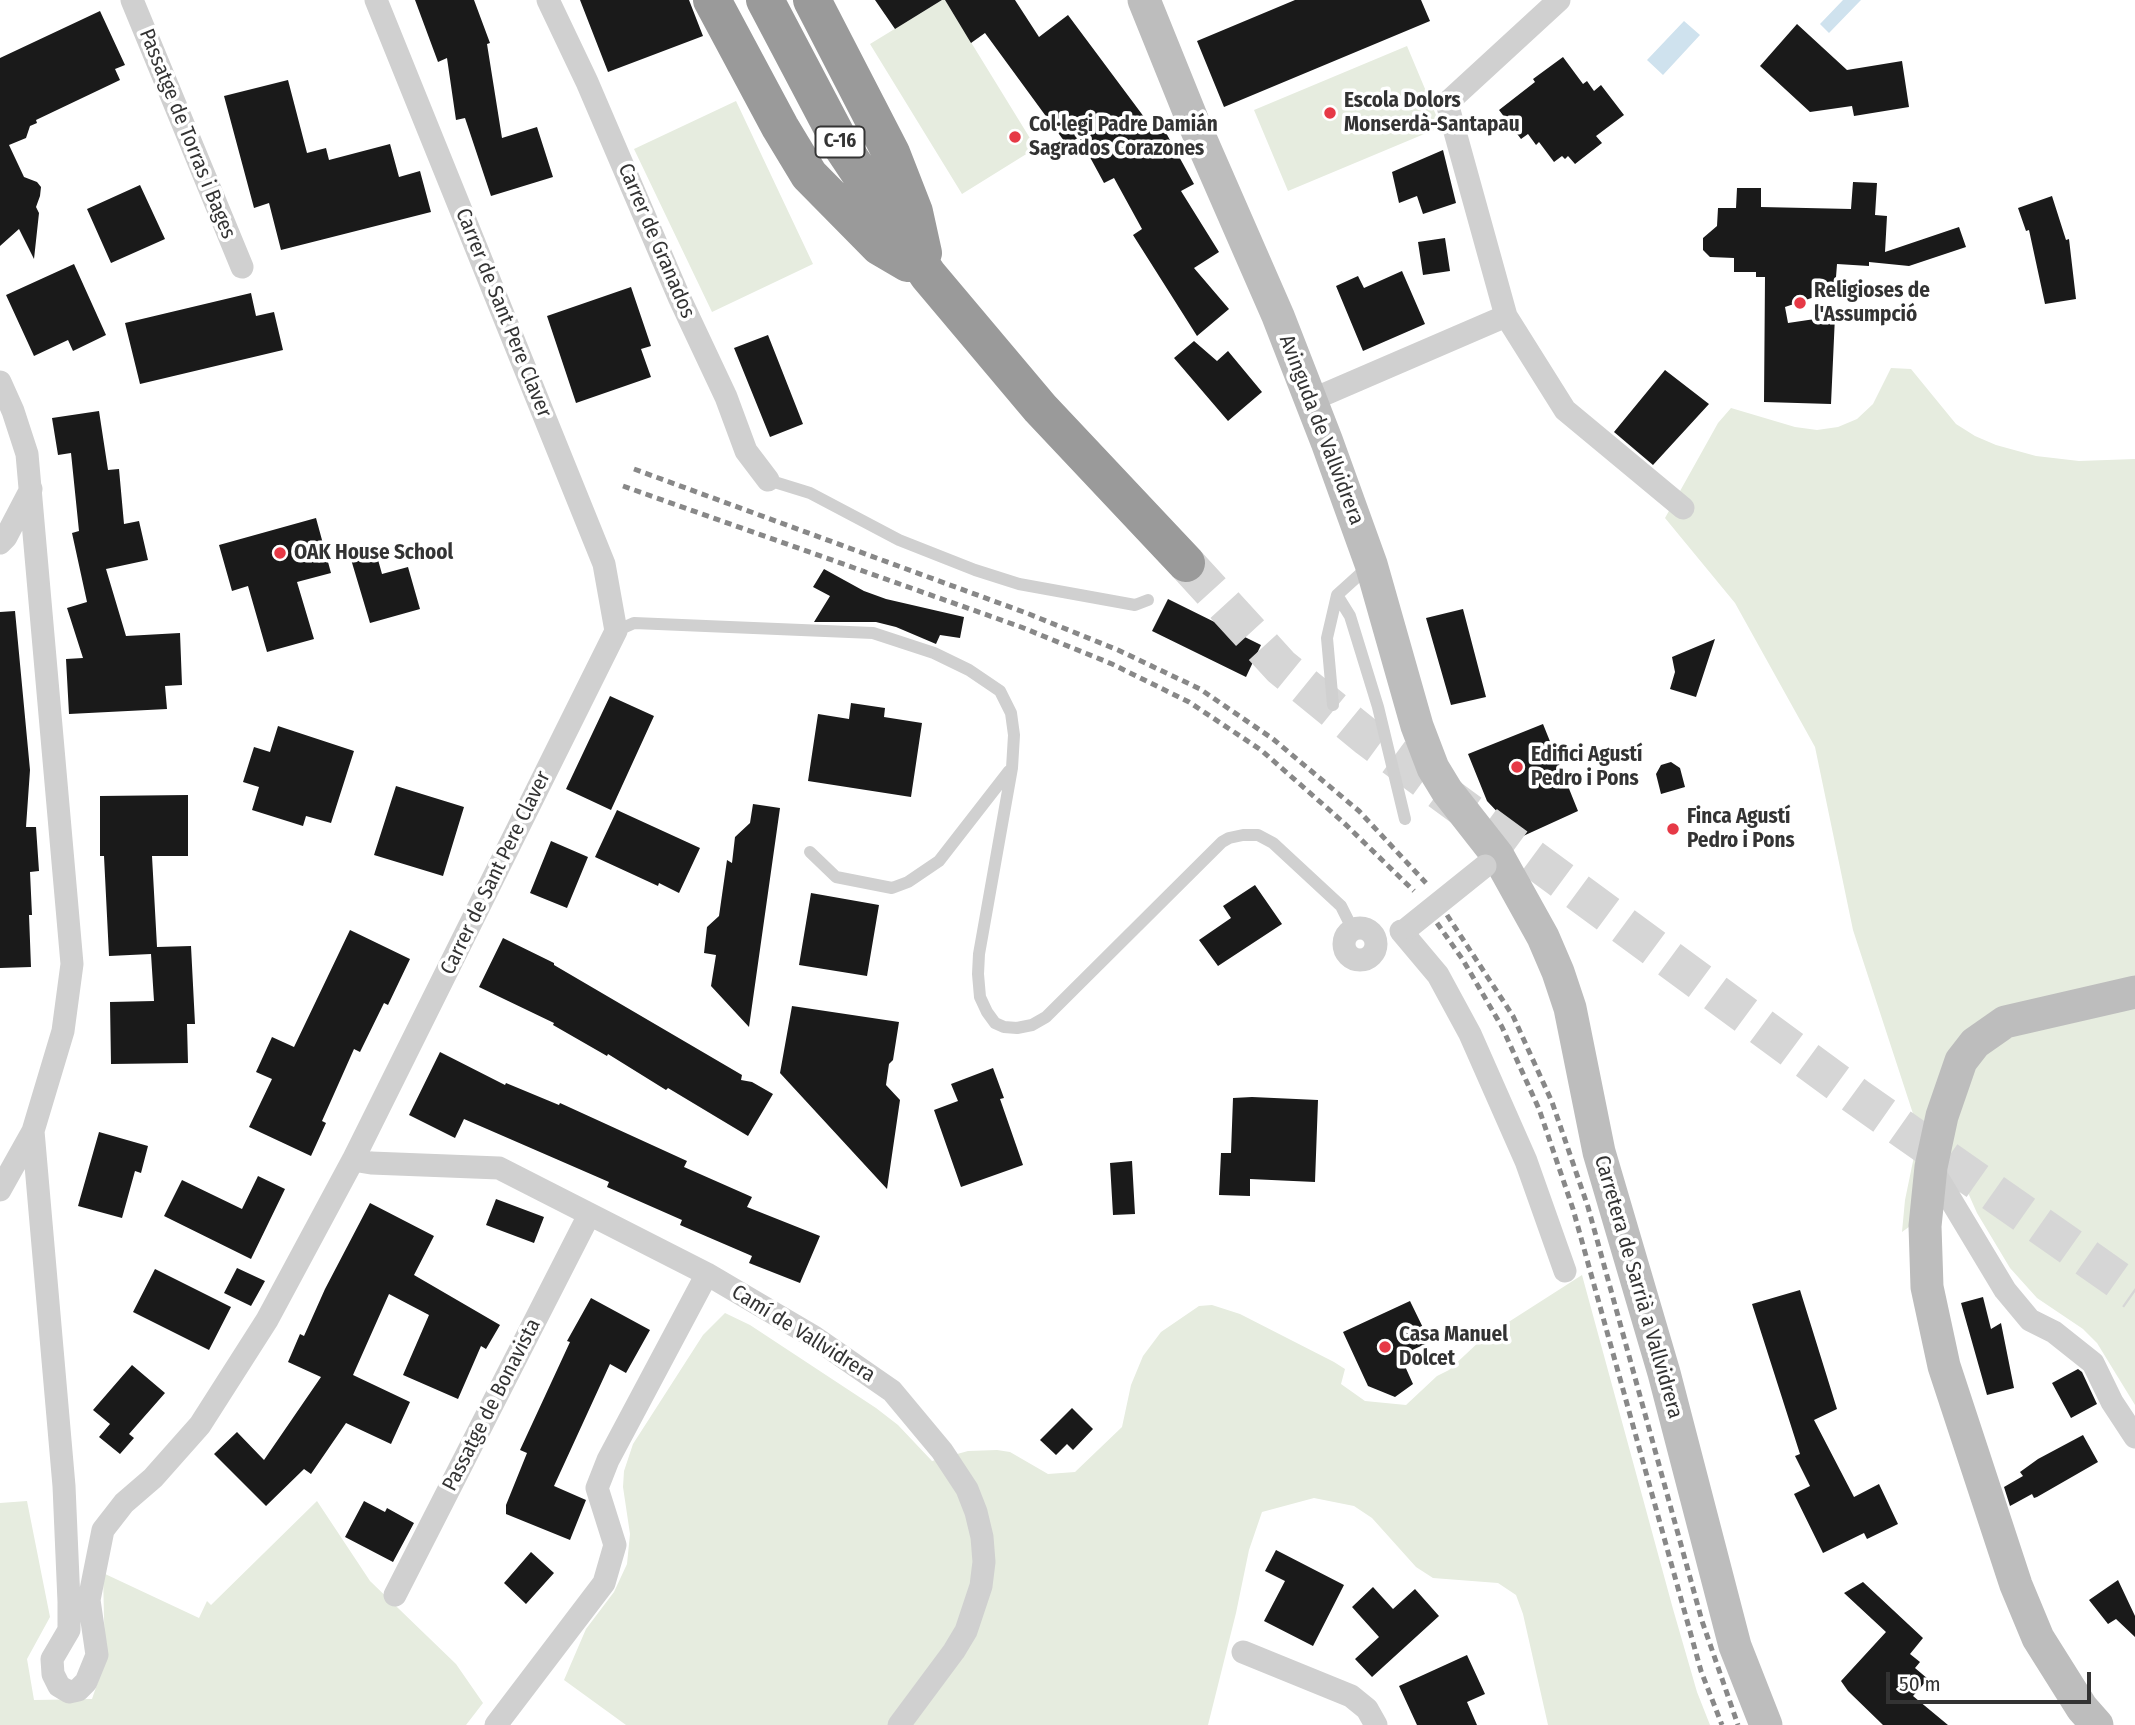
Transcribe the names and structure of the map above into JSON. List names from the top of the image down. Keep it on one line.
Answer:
{"streets":{"highway":["C-16"],"main road":["Avinguda de Vallvidrera","Carretera de Sarrià a Vallvidrera"],"street":["Passatge de Torras i Bages","Carrer de Granados","Carrer de Sant Pere Claver","Camí de Vallvidrera","Passatge de Bonavista"]},"crossings":[["Carrer de Sant Pere Claver","Camí de Vallvidrera"],["Avinguda de Vallvidrera","Carretera de Sarrià a Vallvidrera"],["Camí de Vallvidrera","Passatge de Bonavista"]],"places":["Escola Dolors Monserdà-Santapau","Col·legi Padre Damián Sagrados Corazones","Religioses de l'Assumpció","OAK House School","Edifici Agustí Pedro i Pons","Finca Agustí Pedro i Pons","Casa Manuel Dolcet"],"scale_bar":"50 m"}
